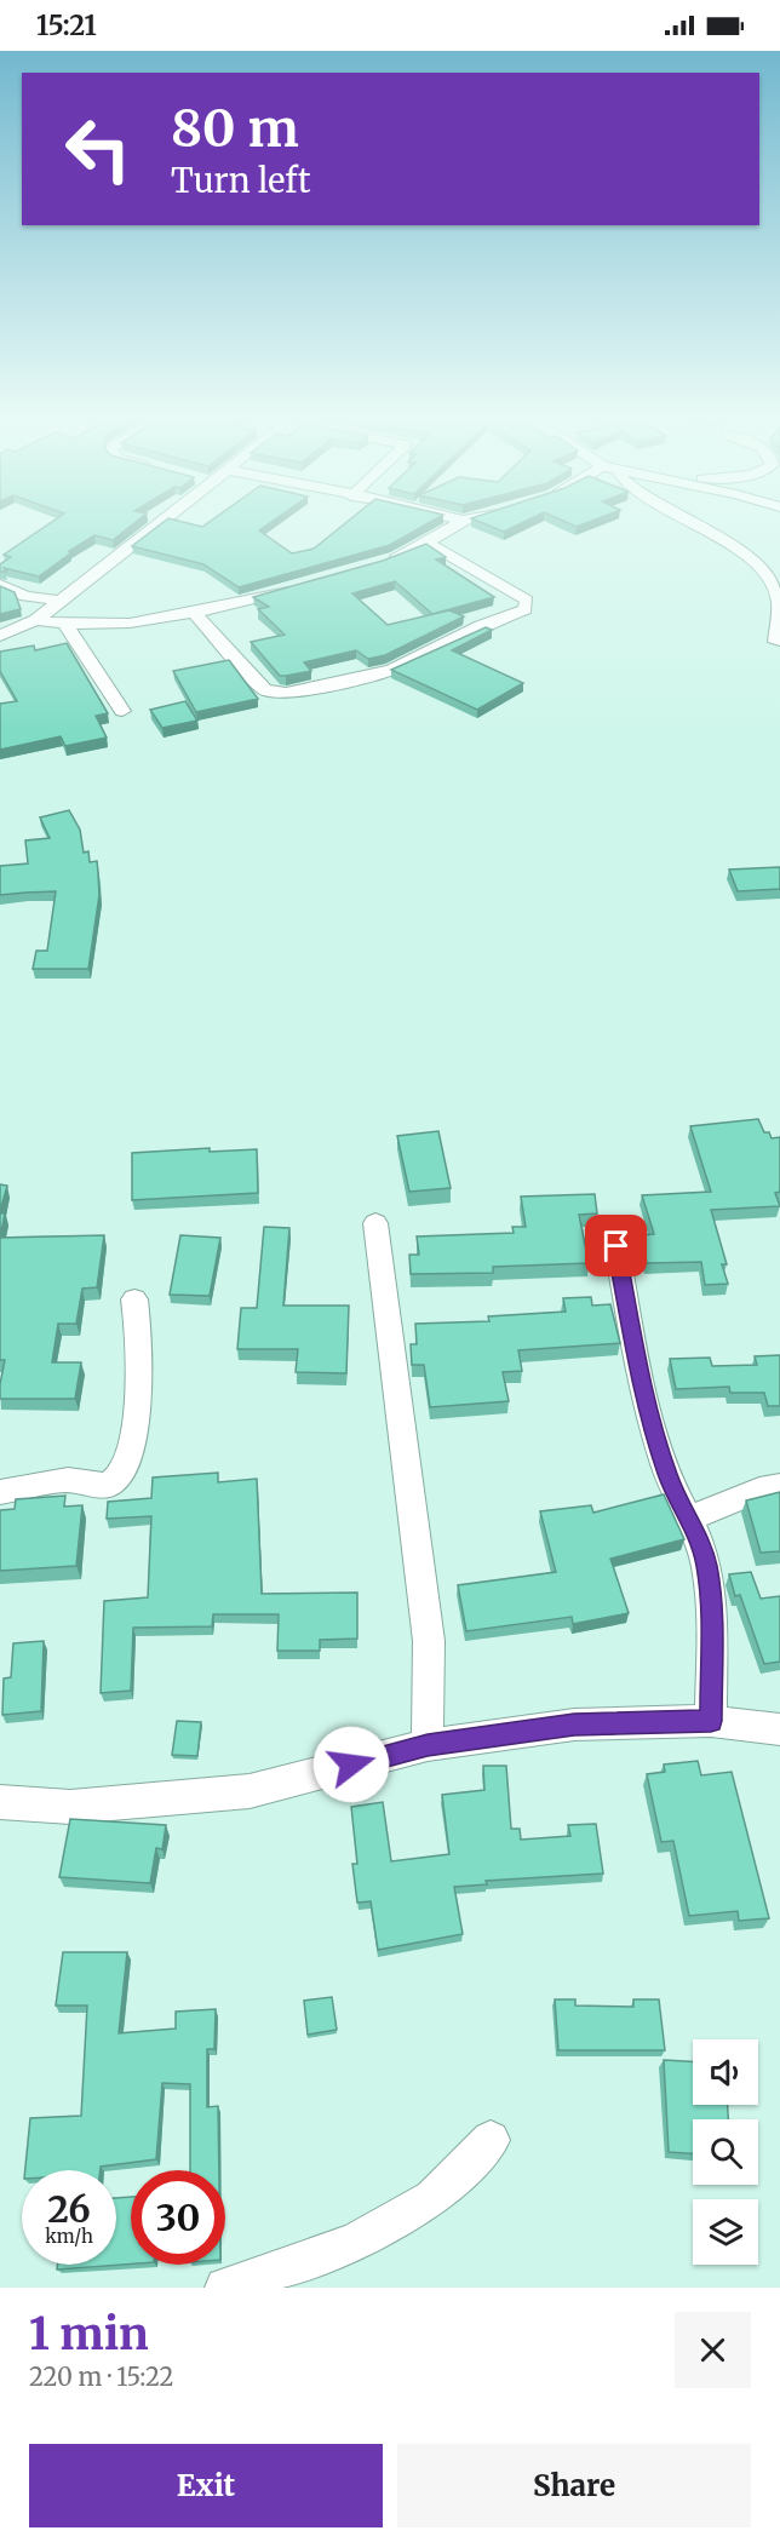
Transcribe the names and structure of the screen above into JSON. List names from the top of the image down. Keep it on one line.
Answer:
{"page":{"status":"15:21","turn":["80 m","Turn left"],"speed":"26 km/h","limit":"30","heading":["1 min","220 m · 15:22"],"buttons":["Exit","Share"]}}
